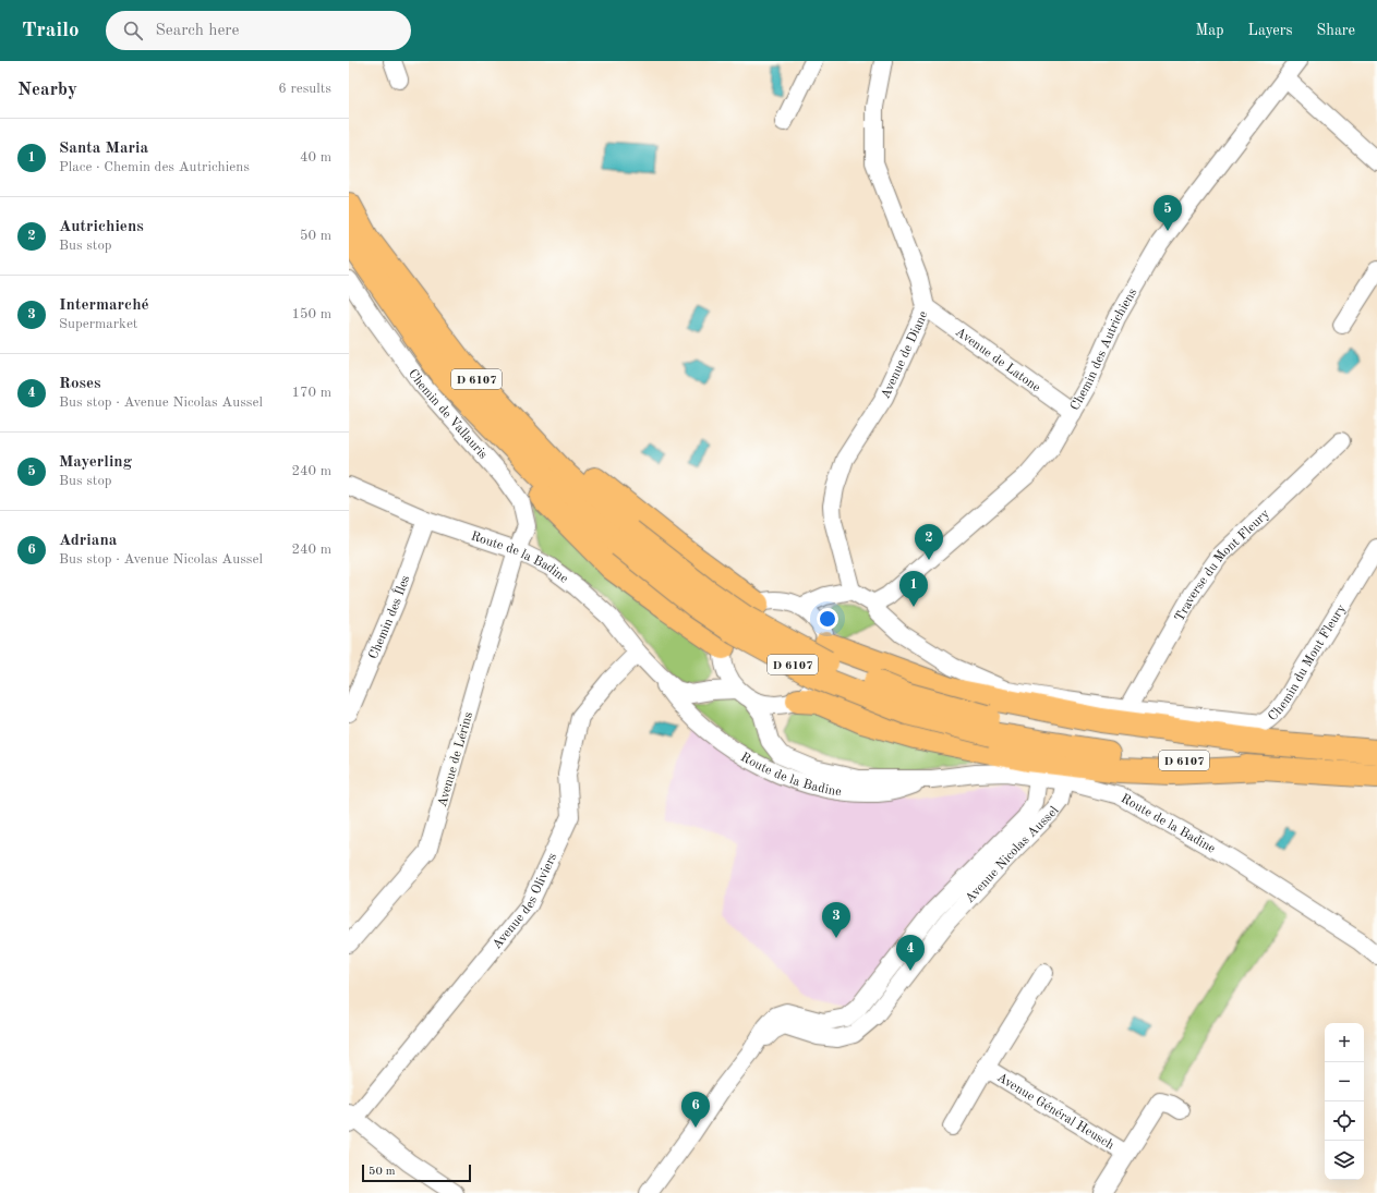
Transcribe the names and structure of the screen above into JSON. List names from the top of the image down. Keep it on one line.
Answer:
{"streets":{"highway":["D 6107"],"street":["Chemin des Autrichiens","Avenue de Diane","Avenue de Latone","Chemin de Vallauris","Route de la Badine","Traverse du Mont Fleury","Chemin des Îles","Chemin du Mont Fleury","Avenue de Lérins","Avenue Nicolas Aussel","Avenue des Oliviers","Avenue Général Heusch"]},"crossings":[["Chemin des Autrichiens","Avenue de Latone"],["Avenue de Diane","Avenue de Latone"],["Chemin de Vallauris","Route de la Badine"],["Chemin de Vallauris","Avenue de Lérins"],["Route de la Badine","Chemin des Îles"],["Route de la Badine","Avenue de Lérins"],["Route de la Badine","Avenue Nicolas Aussel"],["Route de la Badine","Avenue des Oliviers"],["Traverse du Mont Fleury","Chemin du Mont Fleury"]],"scale_bar":"50 m","page":{"header":"Trailo","search":"Search here","nav":["Map","Layers","Share"],"heading":["Nearby","6 results"],"list":[{"mark":"1","name":"Santa Maria","note":"Place · Chemin des Autrichiens","value":"40 m"},{"mark":"2","name":"Autrichiens","note":"Bus stop","value":"50 m"},{"mark":"3","name":"Intermarché","note":"Supermarket","value":"150 m"},{"mark":"4","name":"Roses","note":"Bus stop · Avenue Nicolas Aussel","value":"170 m"},{"mark":"5","name":"Mayerling","note":"Bus stop","value":"240 m"},{"mark":"6","name":"Adriana","note":"Bus stop · Avenue Nicolas Aussel","value":"240 m"}],"pins":["5","2","1","3","4","6"],"map_buttons":["+","−"],"scale":"50 m"}}
